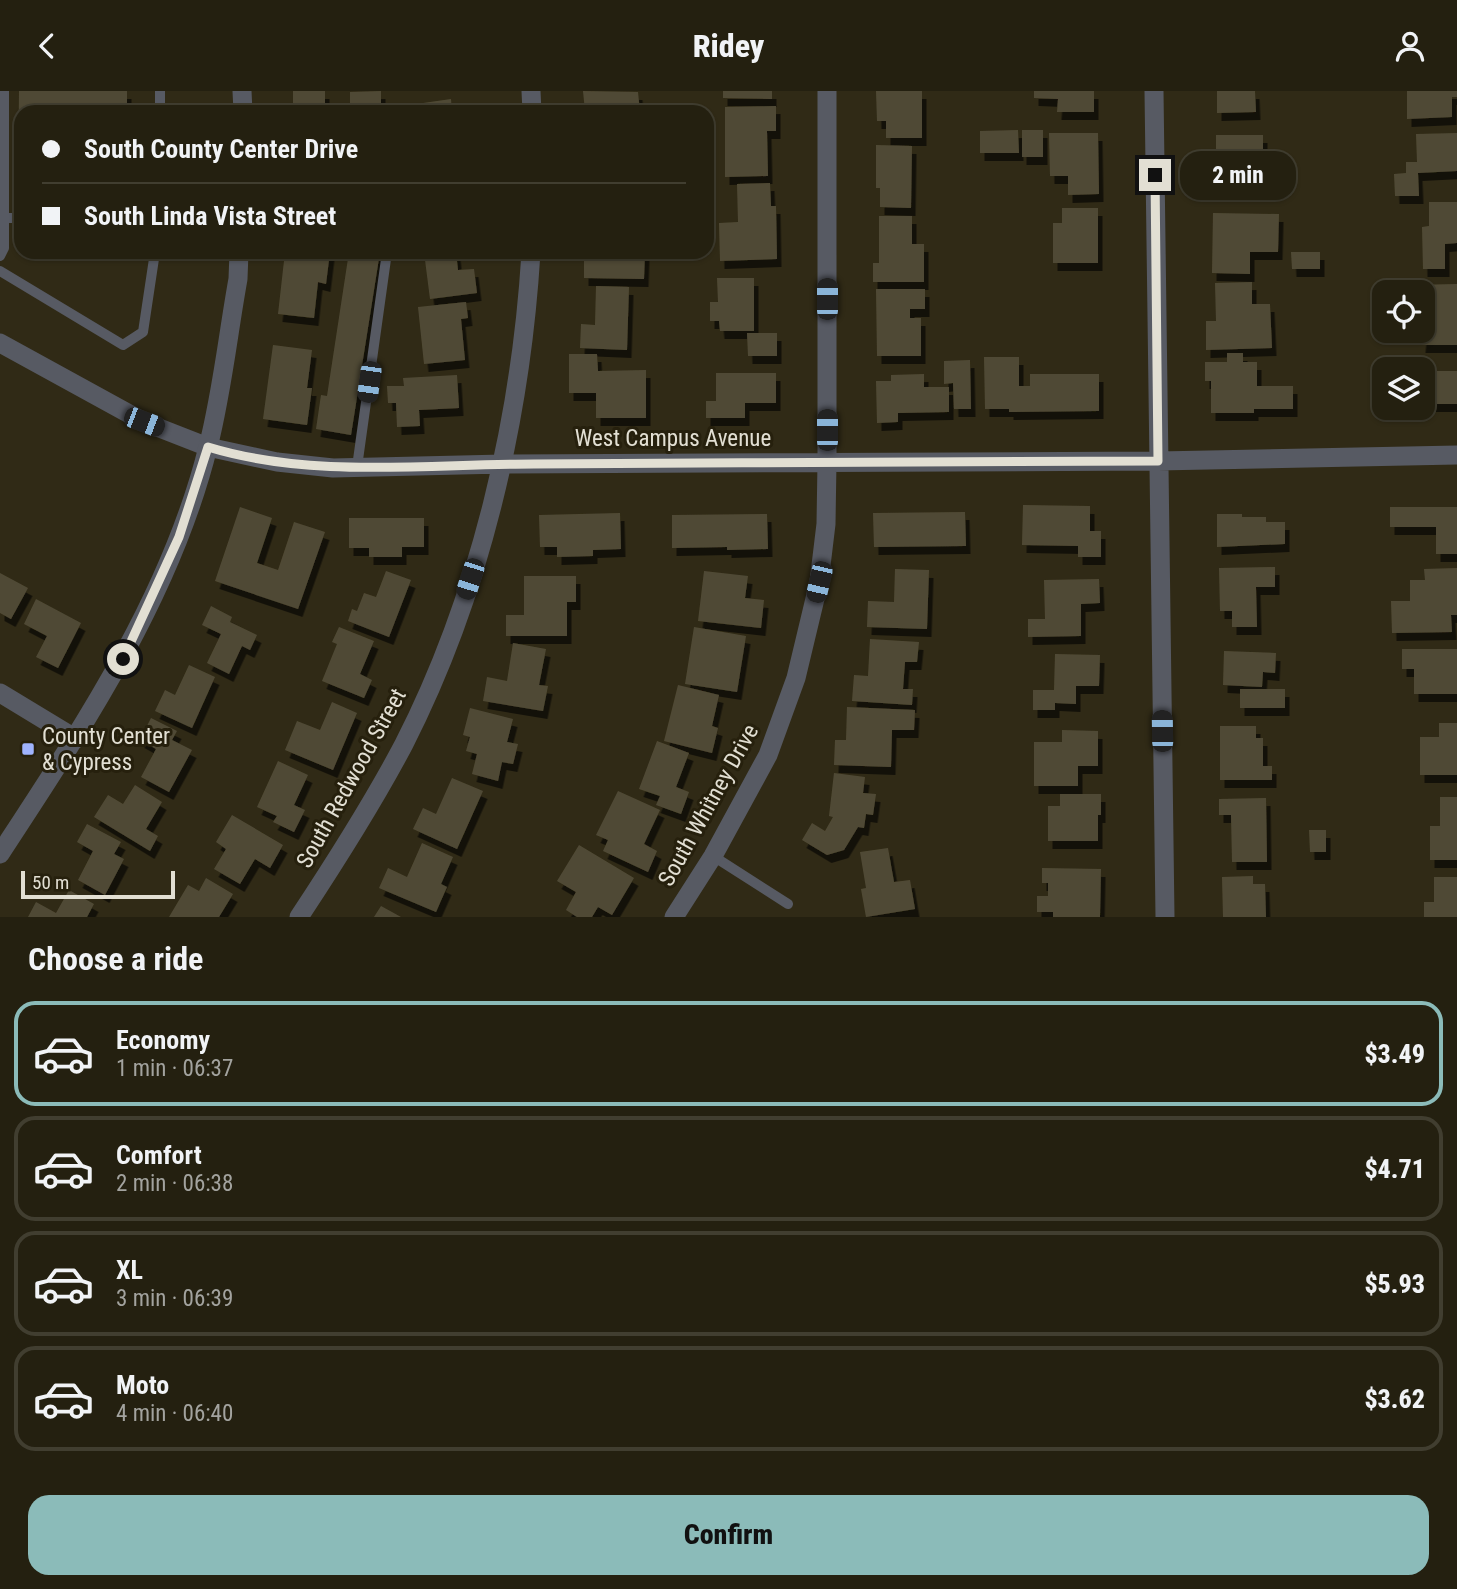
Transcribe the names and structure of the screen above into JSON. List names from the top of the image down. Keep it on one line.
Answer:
{"streets":{"street":["West Campus Avenue","South Redwood Street","South Whitney Drive"]},"crossings":[["West Campus Avenue","South Redwood Street"],["West Campus Avenue","South Whitney Drive"]],"places":{"transit":["County Center & Cypress"]},"scale_bar":"50 m","page":{"header":"Ridey","banner":["South County Center Drive","South Linda Vista Street"],"bubble":"2 min","scale":"50 m","heading":"Choose a ride","list":[{"name":"Economy","note":"1 min · 06:37","value":"$3.49"},{"name":"Comfort","note":"2 min · 06:38","value":"$4.71"},{"name":"XL","note":"3 min · 06:39","value":"$5.93"},{"name":"Moto","note":"4 min · 06:40","value":"$3.62"}],"buttons":"Confirm"}}
